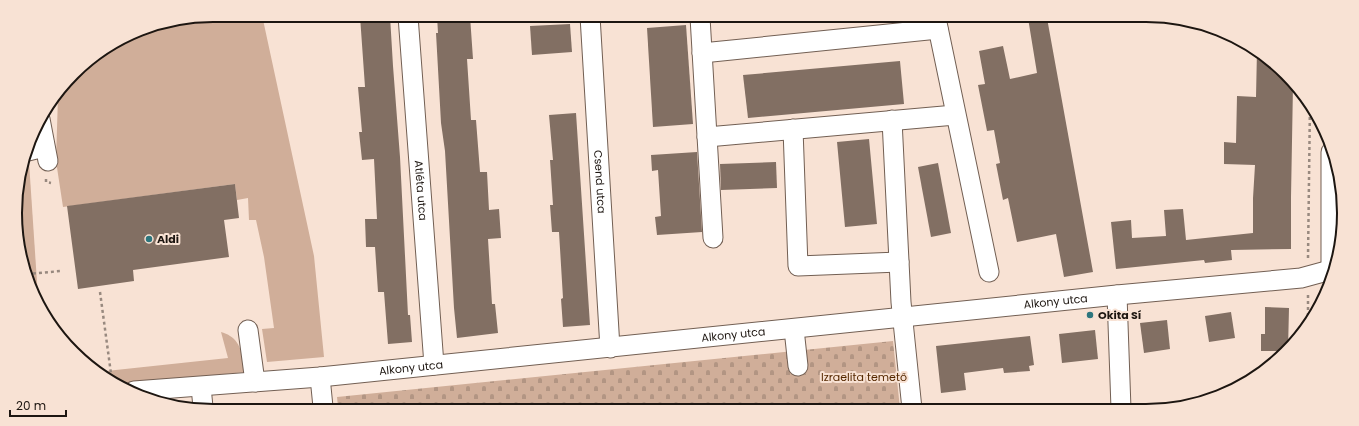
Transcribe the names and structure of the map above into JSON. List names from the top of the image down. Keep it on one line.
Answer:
{"streets":{"street":["Csend utca","Atléta utca","Alkony utca"]},"crossings":[["Csend utca","Alkony utca"],["Atléta utca","Alkony utca"]],"parks":["Izraelita temető"],"places":["Aldi","Okita Sí"],"scale_bar":"20 m"}
